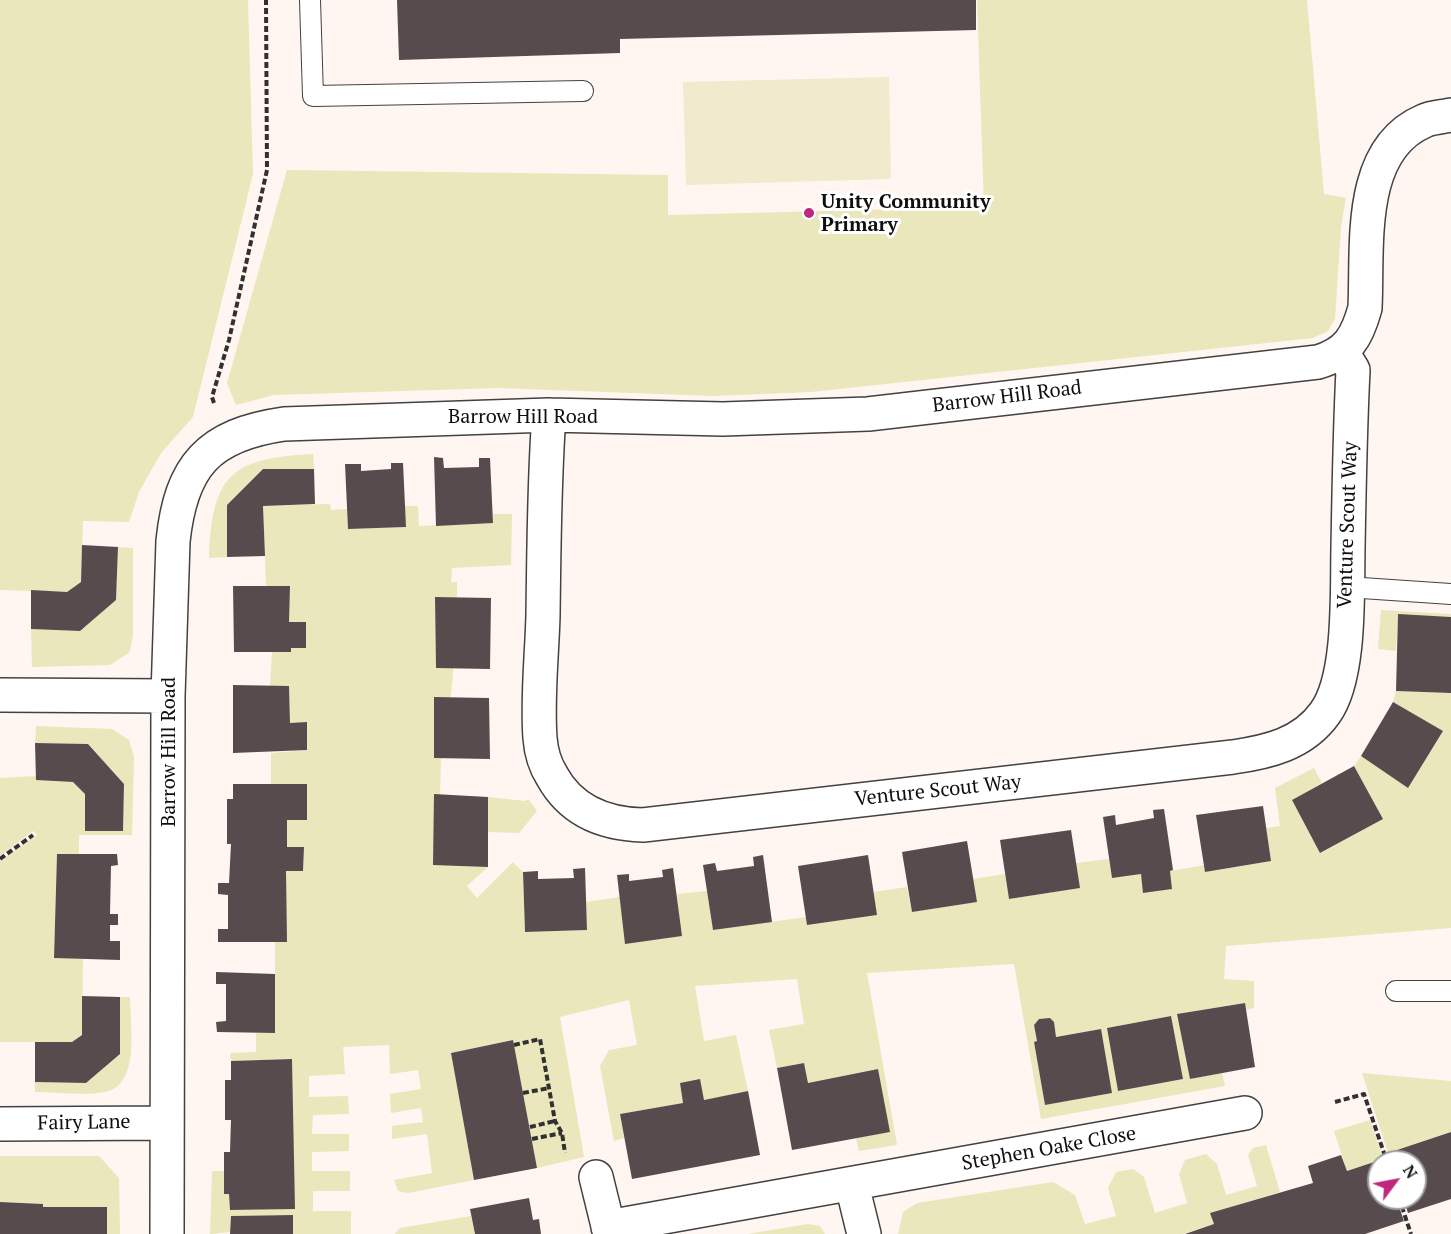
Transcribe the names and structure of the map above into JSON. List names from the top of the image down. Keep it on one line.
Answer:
{"streets":{"street":["Barrow Hill Road","Venture Scout Way","Fairy Lane","Stephen Oake Close"]},"crossings":[["Barrow Hill Road","Venture Scout Way"],["Barrow Hill Road","Fairy Lane"]],"places":["Unity Community Primary"],"north":"top right"}
